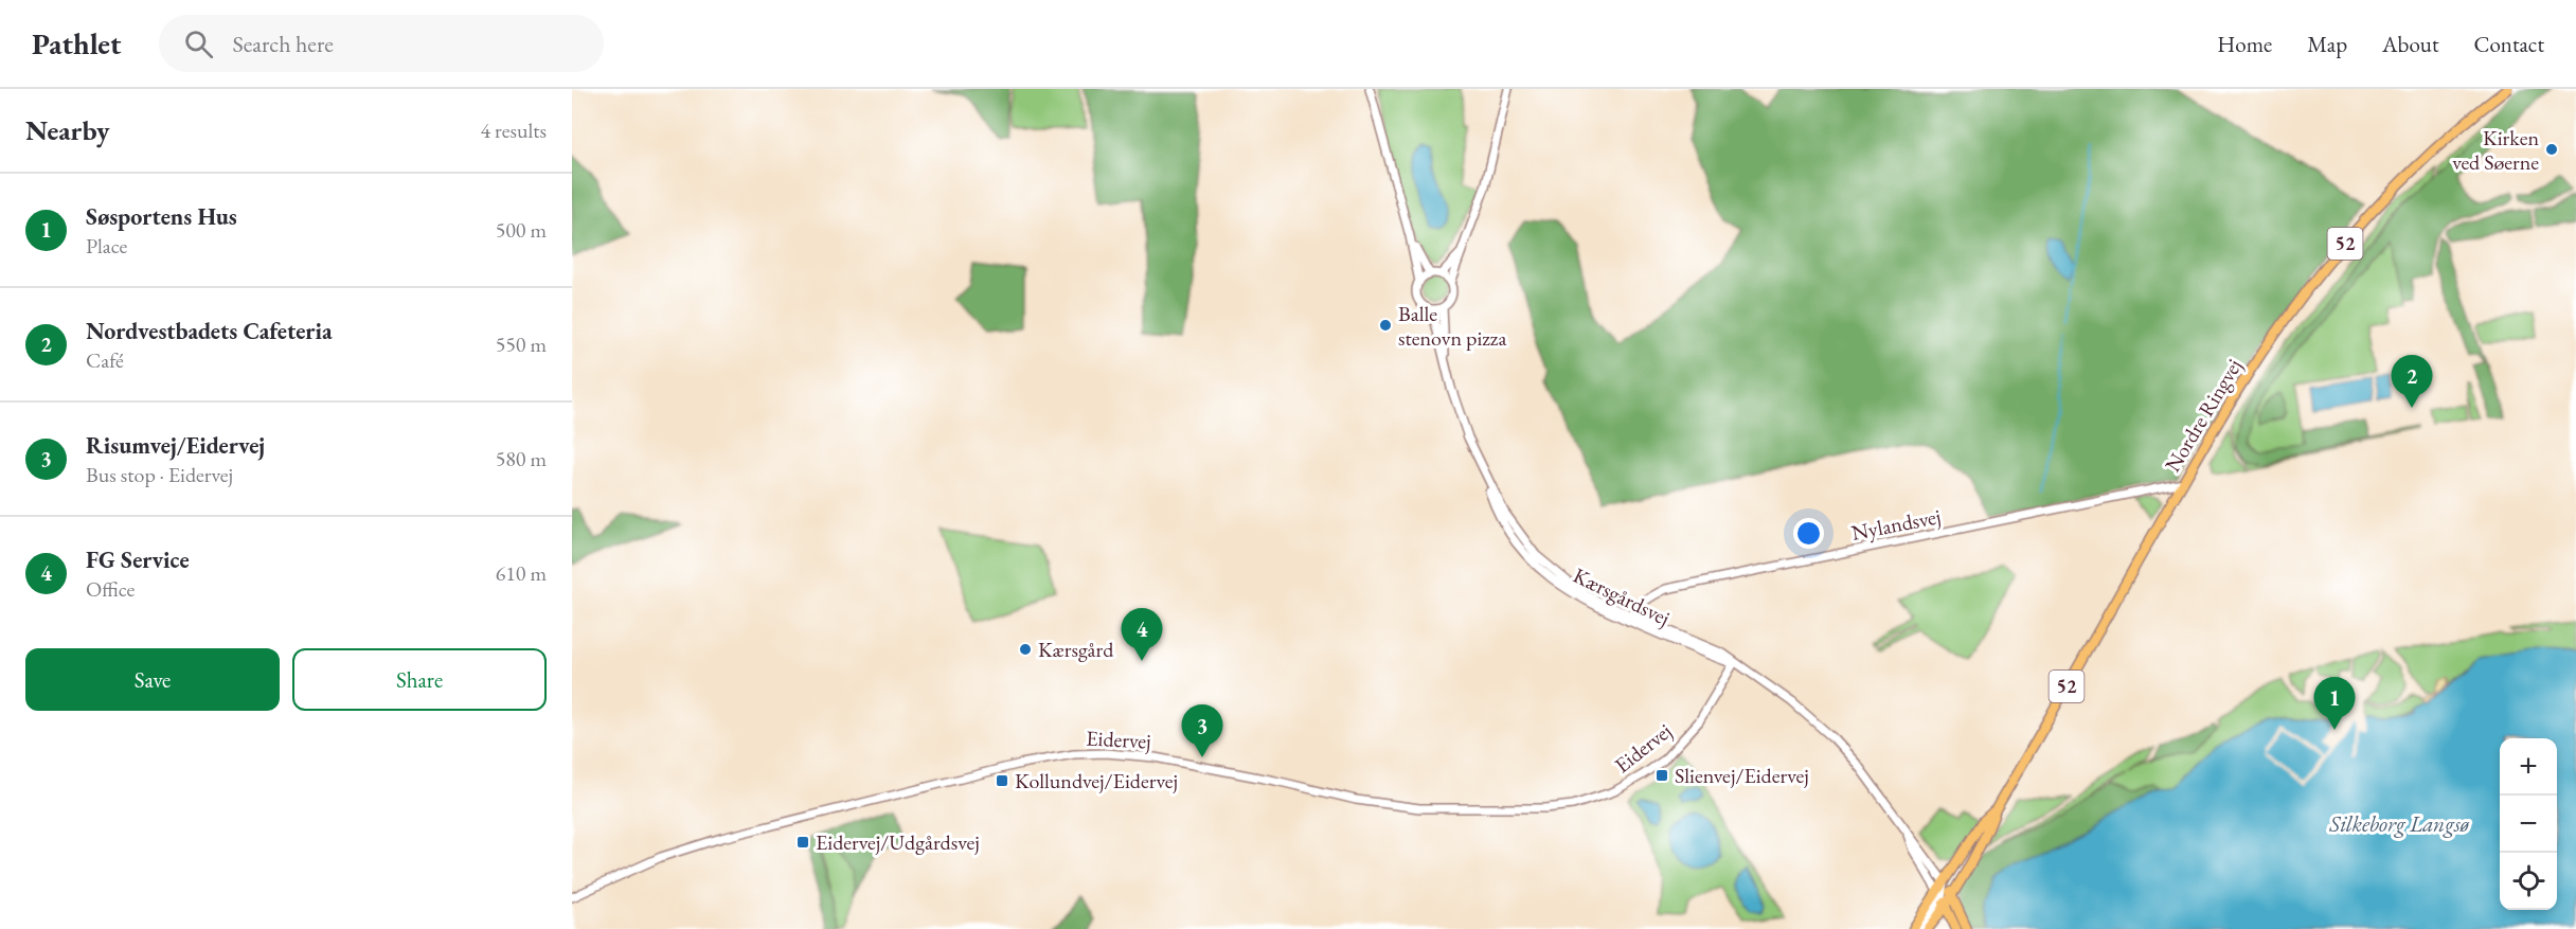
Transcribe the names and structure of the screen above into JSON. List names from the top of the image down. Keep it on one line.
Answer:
{"streets":{"main road":["52","Nordre Ringvej"],"street":["Nylandsvej","Kærsgårdsvej","Eidervej"]},"crossings":[["Nordre Ringvej","Nylandsvej"],["Nordre Ringvej","Kærsgårdsvej"],["Nylandsvej","Kærsgårdsvej"],["Kærsgårdsvej","Eidervej"]],"water":["Silkeborg Langsø"],"places":{"other":["Kirken ved Søerne","Balle stenovn pizza","Kærsgård"],"transit":["Slienvej/Eidervej","Kollundvej/Eidervej","Eidervej/Udgårdsvej"]},"page":{"header":"Pathlet","search":"Search here","nav":["Home","Map","About","Contact"],"heading":["Nearby","4 results"],"list":[{"mark":"1","name":"Søsportens Hus","note":"Place","value":"500 m"},{"mark":"2","name":"Nordvestbadets Cafeteria","note":"Café","value":"550 m"},{"mark":"3","name":"Risumvej/Eidervej","note":"Bus stop · Eidervej","value":"580 m"},{"mark":"4","name":"FG Service","note":"Office","value":"610 m"}],"pins":["2","4","1","3"],"buttons":["Save","Share"],"map_buttons":["+","−"]}}
